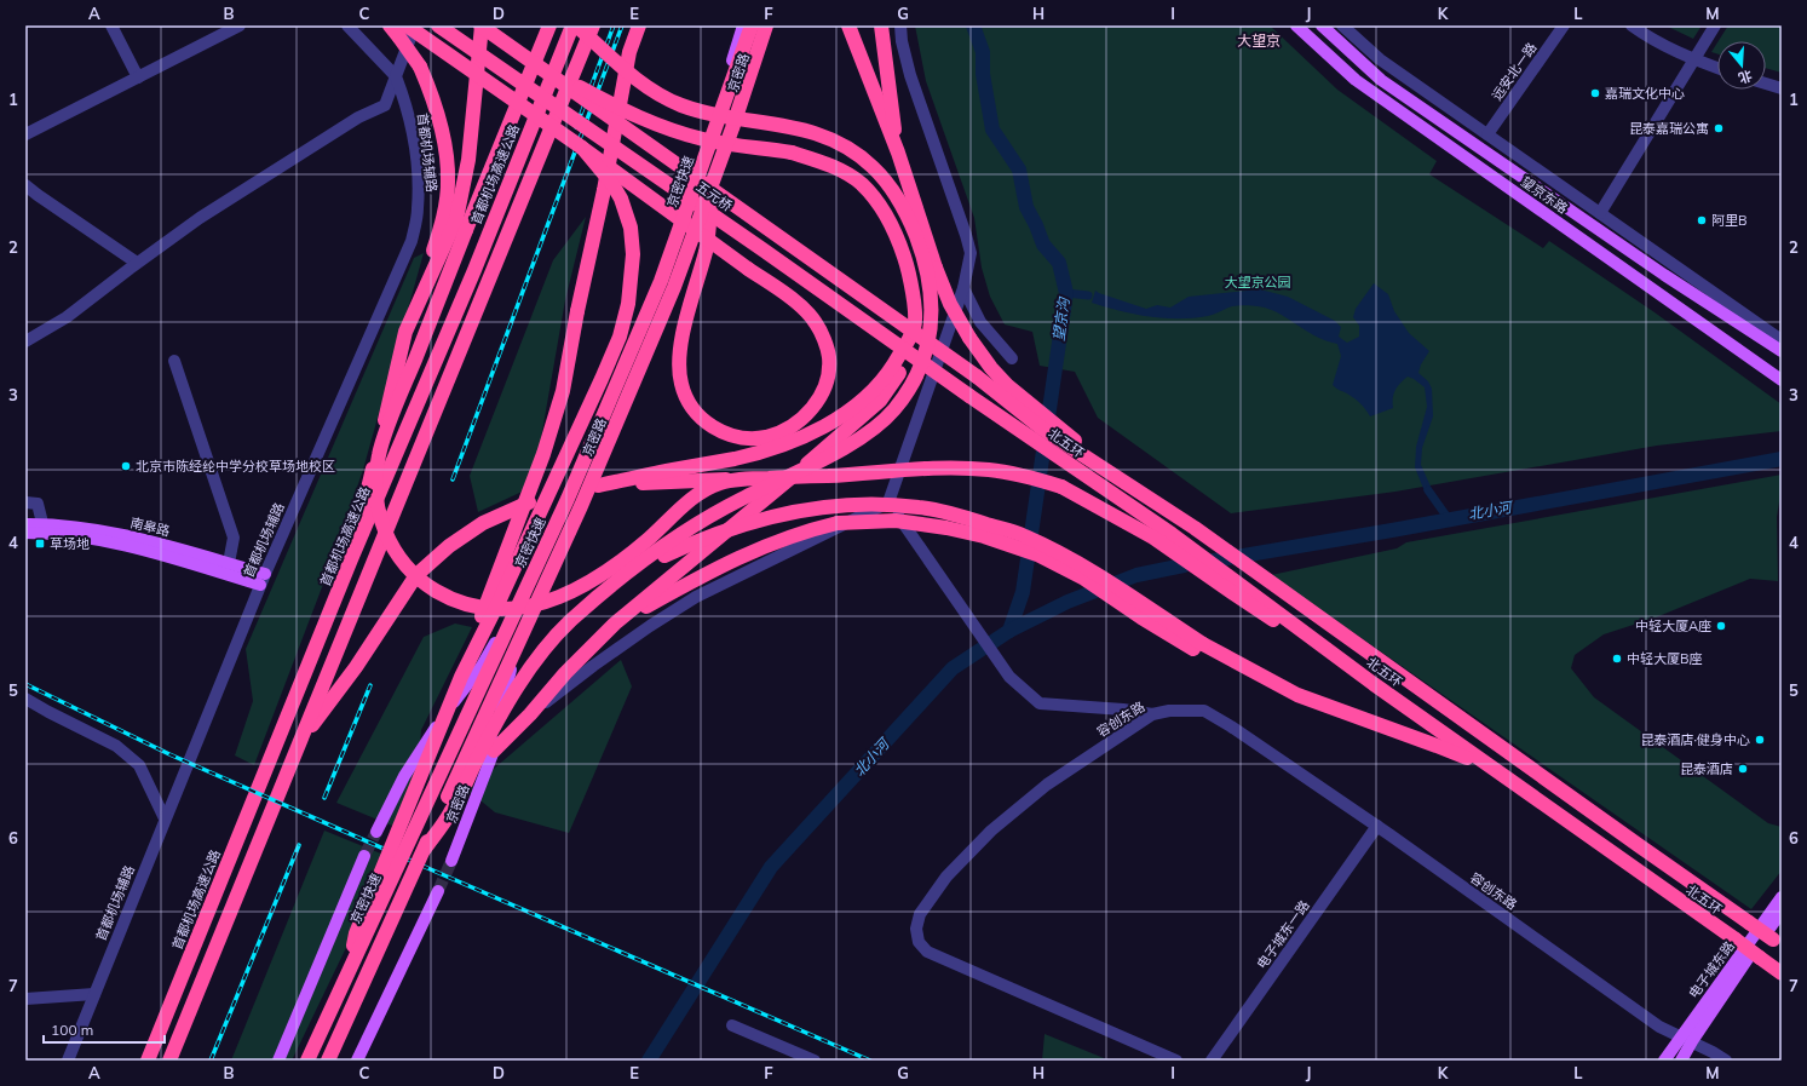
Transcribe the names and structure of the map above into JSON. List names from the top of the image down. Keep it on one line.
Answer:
{"streets":{"highway":["首都机场高速公路","京密快速","五元桥","北五环"],"main road":["京密路","望京东路","南皋路","电子城东路"],"street":["远安北一路","首都机场辅路","容创东路","电子城东一路"]},"crossings":[["首都机场辅路","南皋路"],["五元桥","北五环"],["容创东路","电子城东一路"],["容创东路","电子城东路"]],"districts":["大望京"],"water":["望京沟","北小河"],"parks":["大望京公园"],"places":{"other":["嘉瑞文化中心","昆泰嘉瑞公寓","阿里B","北京市陈经纶中学分校草场地校区","中轻大厦A座","中轻大厦B座","昆泰酒店·健身中心","昆泰酒店"],"transit":["草场地"]},"scale_bar":"100 m","north":"bottom","grid":{"columns":["A","B","C","D","E","F","G","H","I","J","K","L","M"],"rows":["1","2","3","4","5","6","7"]}}
